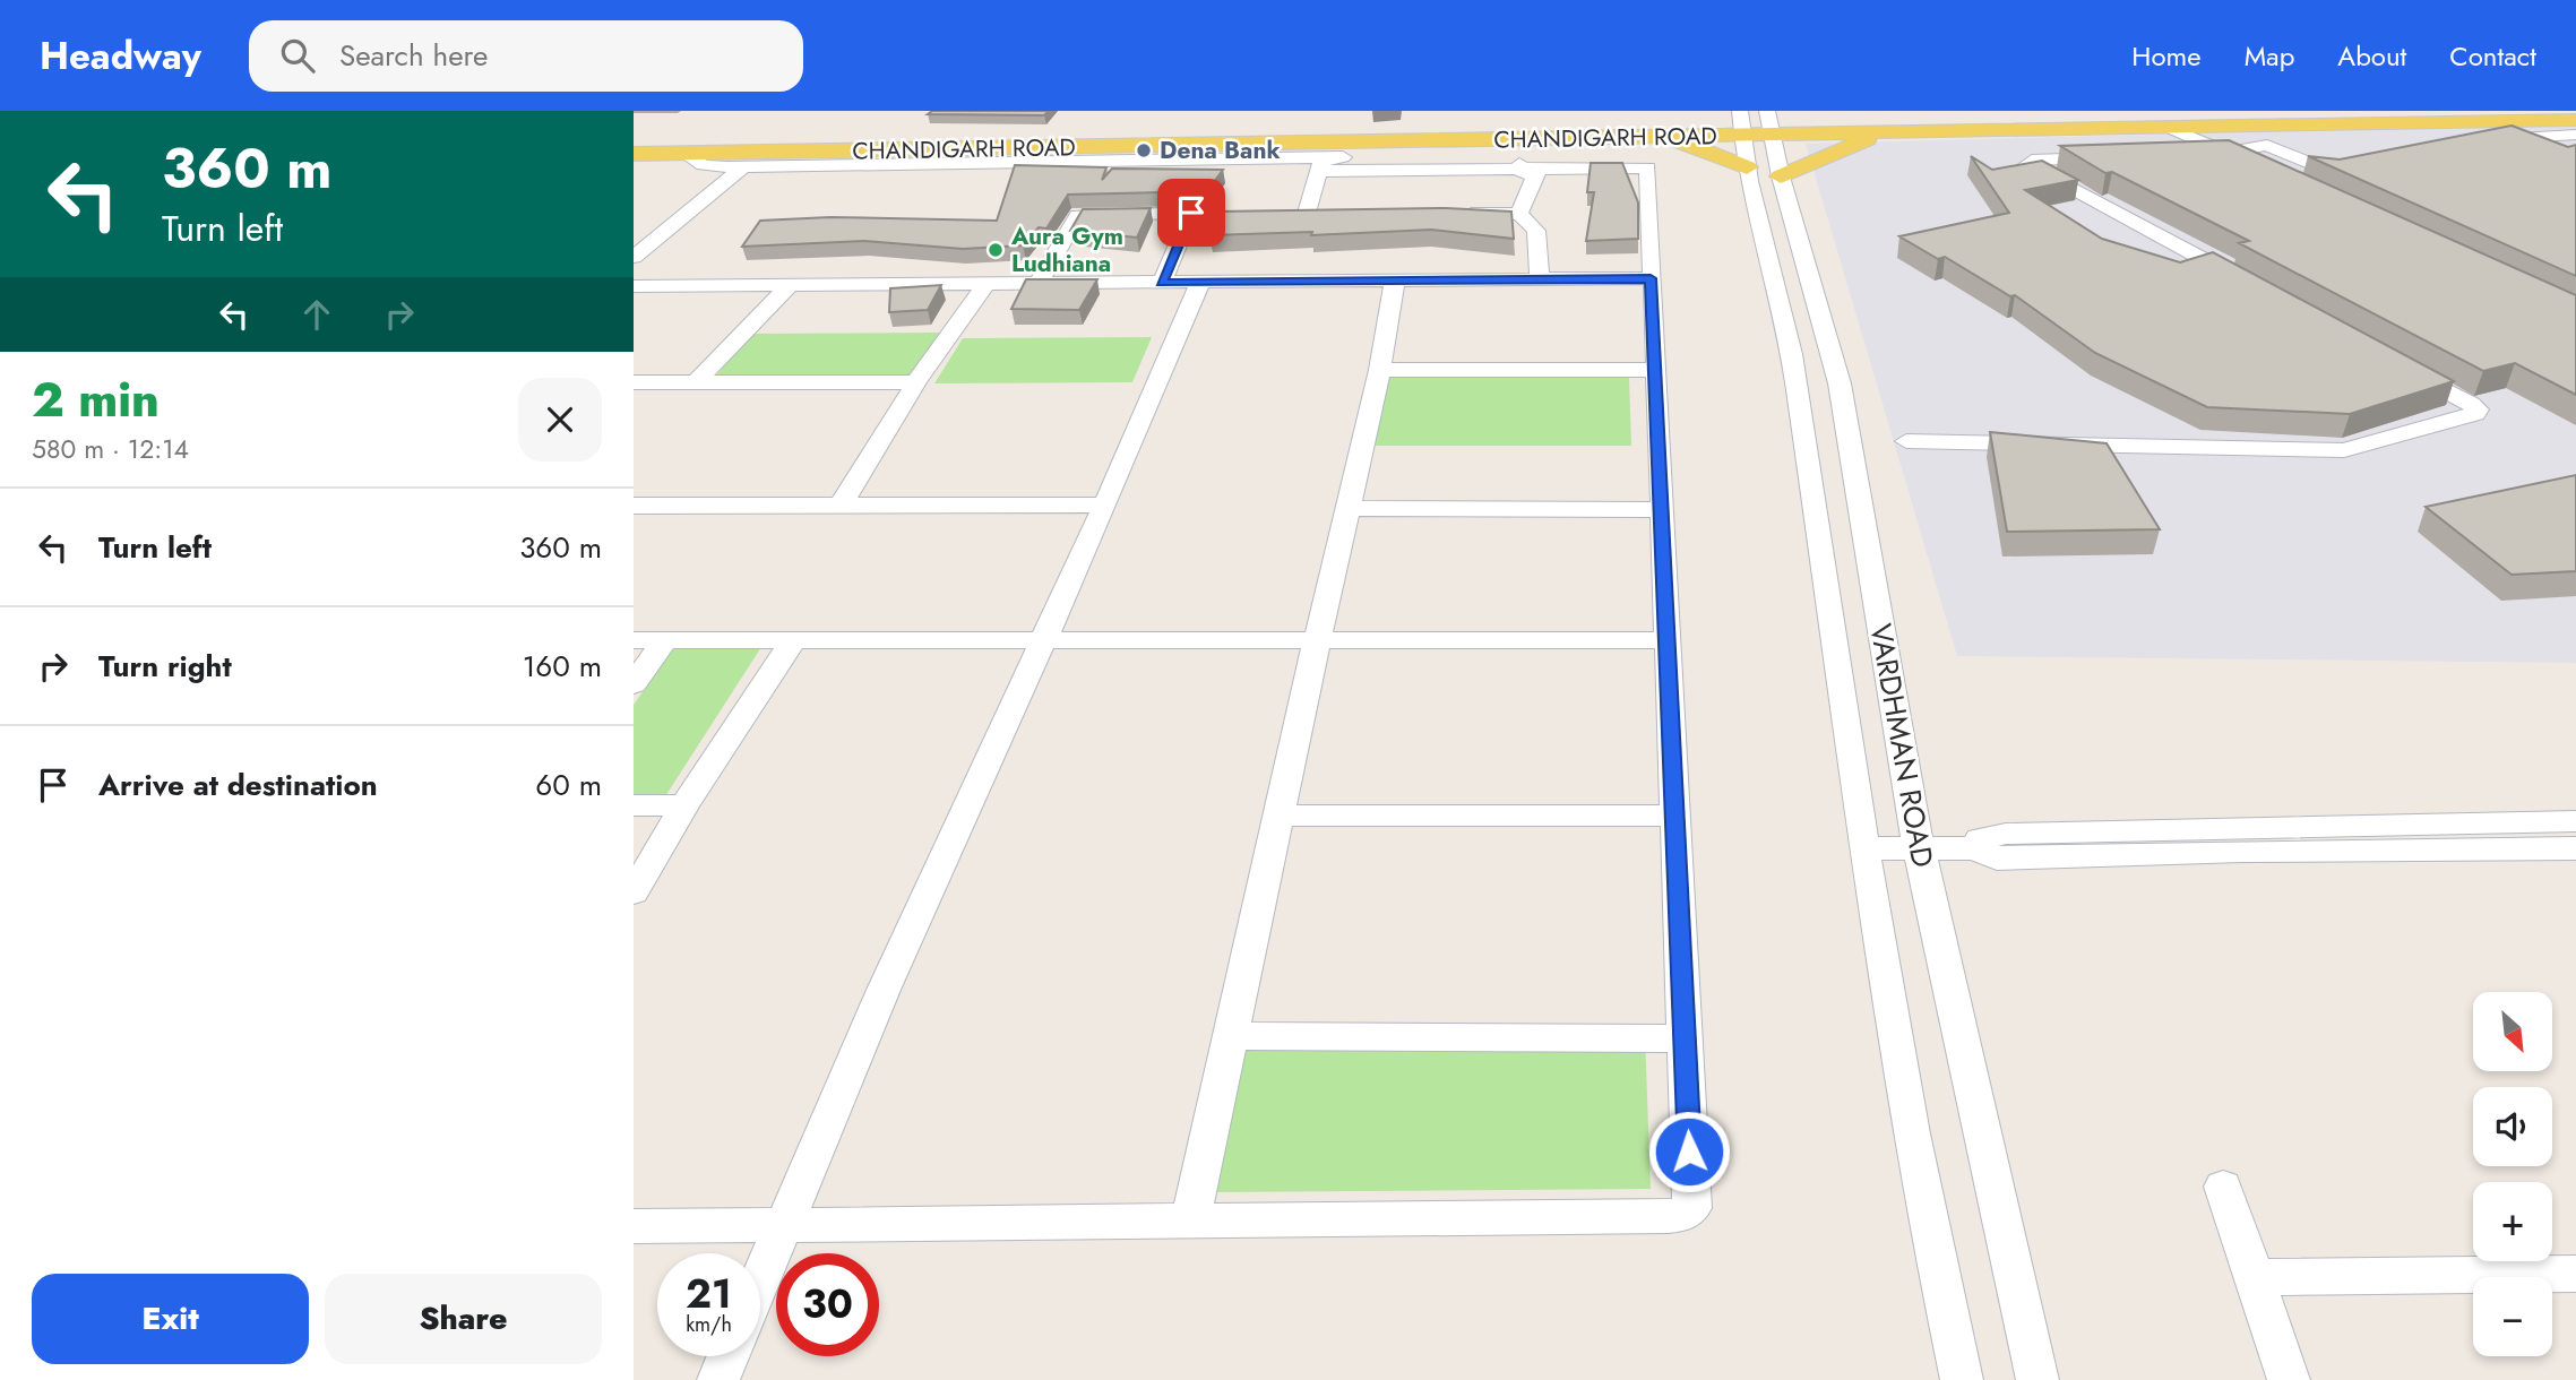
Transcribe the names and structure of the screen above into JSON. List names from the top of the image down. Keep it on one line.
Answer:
{"streets":{"main road":["CHANDIGARH ROAD"],"street":["VARDHMAN ROAD"]},"crossings":[["CHANDIGARH ROAD","VARDHMAN ROAD"]],"places":["Dena Bank","Aura Gym Ludhiana"],"north":"bottom right","page":{"header":"Headway","search":"Search here","nav":["Home","Map","About","Contact"],"turn":["360 m","Turn left"],"heading":["2 min","580 m · 12:14"],"list":[{"name":"Turn left","value":"360 m"},{"name":"Turn right","value":"160 m"},{"name":"Arrive at destination","value":"60 m"}],"map_buttons":["+","−"],"speed":"21 km/h","limit":"30","buttons":["Exit","Share"]}}
